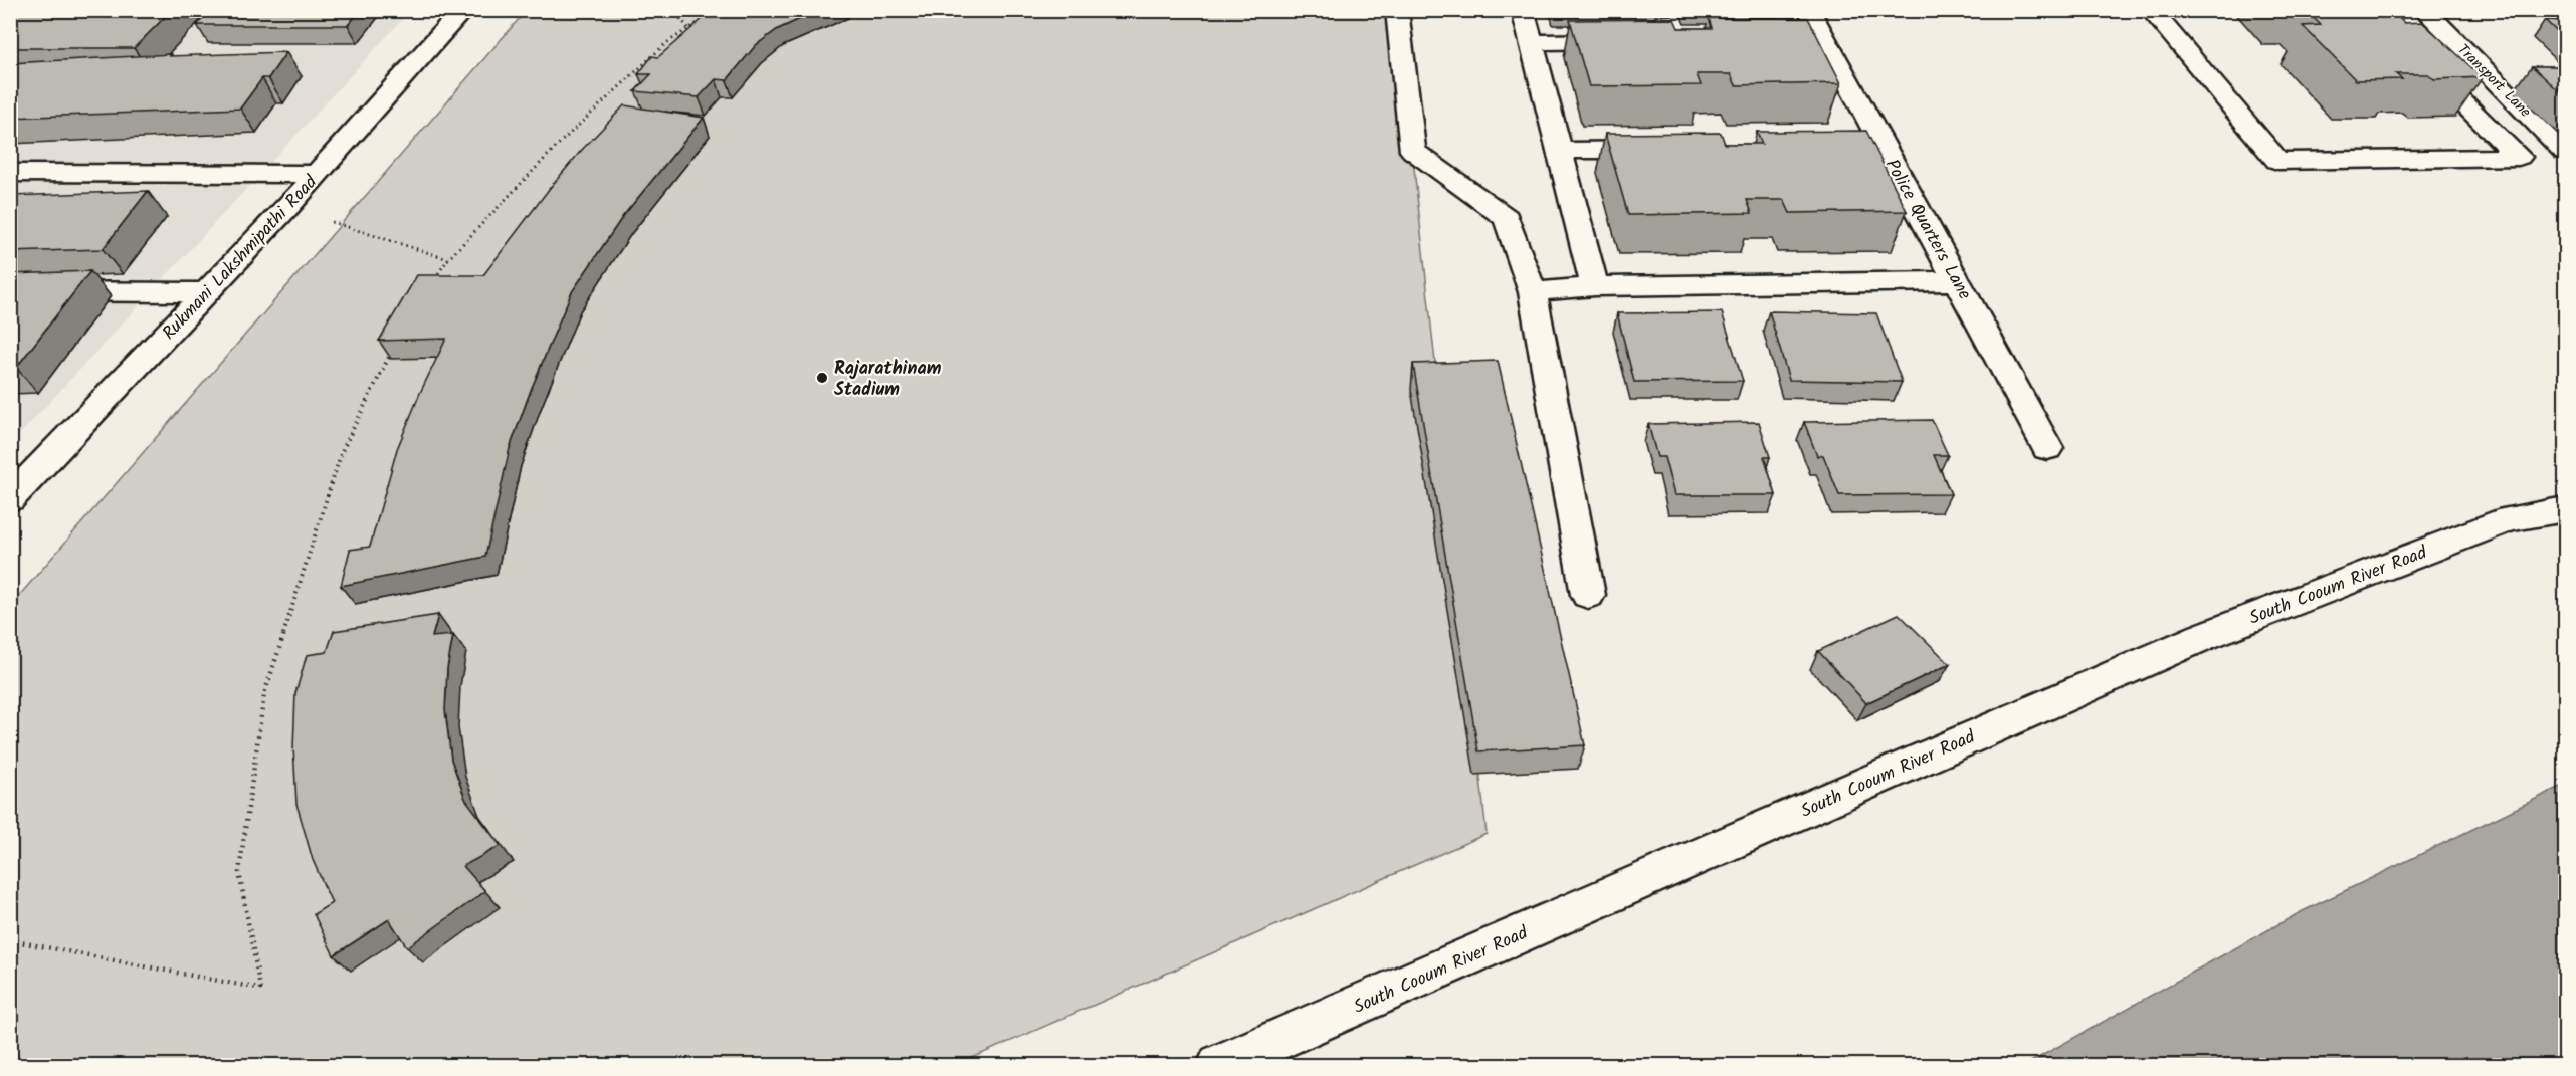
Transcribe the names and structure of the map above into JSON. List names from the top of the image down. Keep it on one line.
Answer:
{"streets":{"street":["Transport Lane","Police Quarters Lane","Rukmani Lakshmipathi Road","South Cooum River Road"]},"places":["Rajarathinam Stadium"]}
